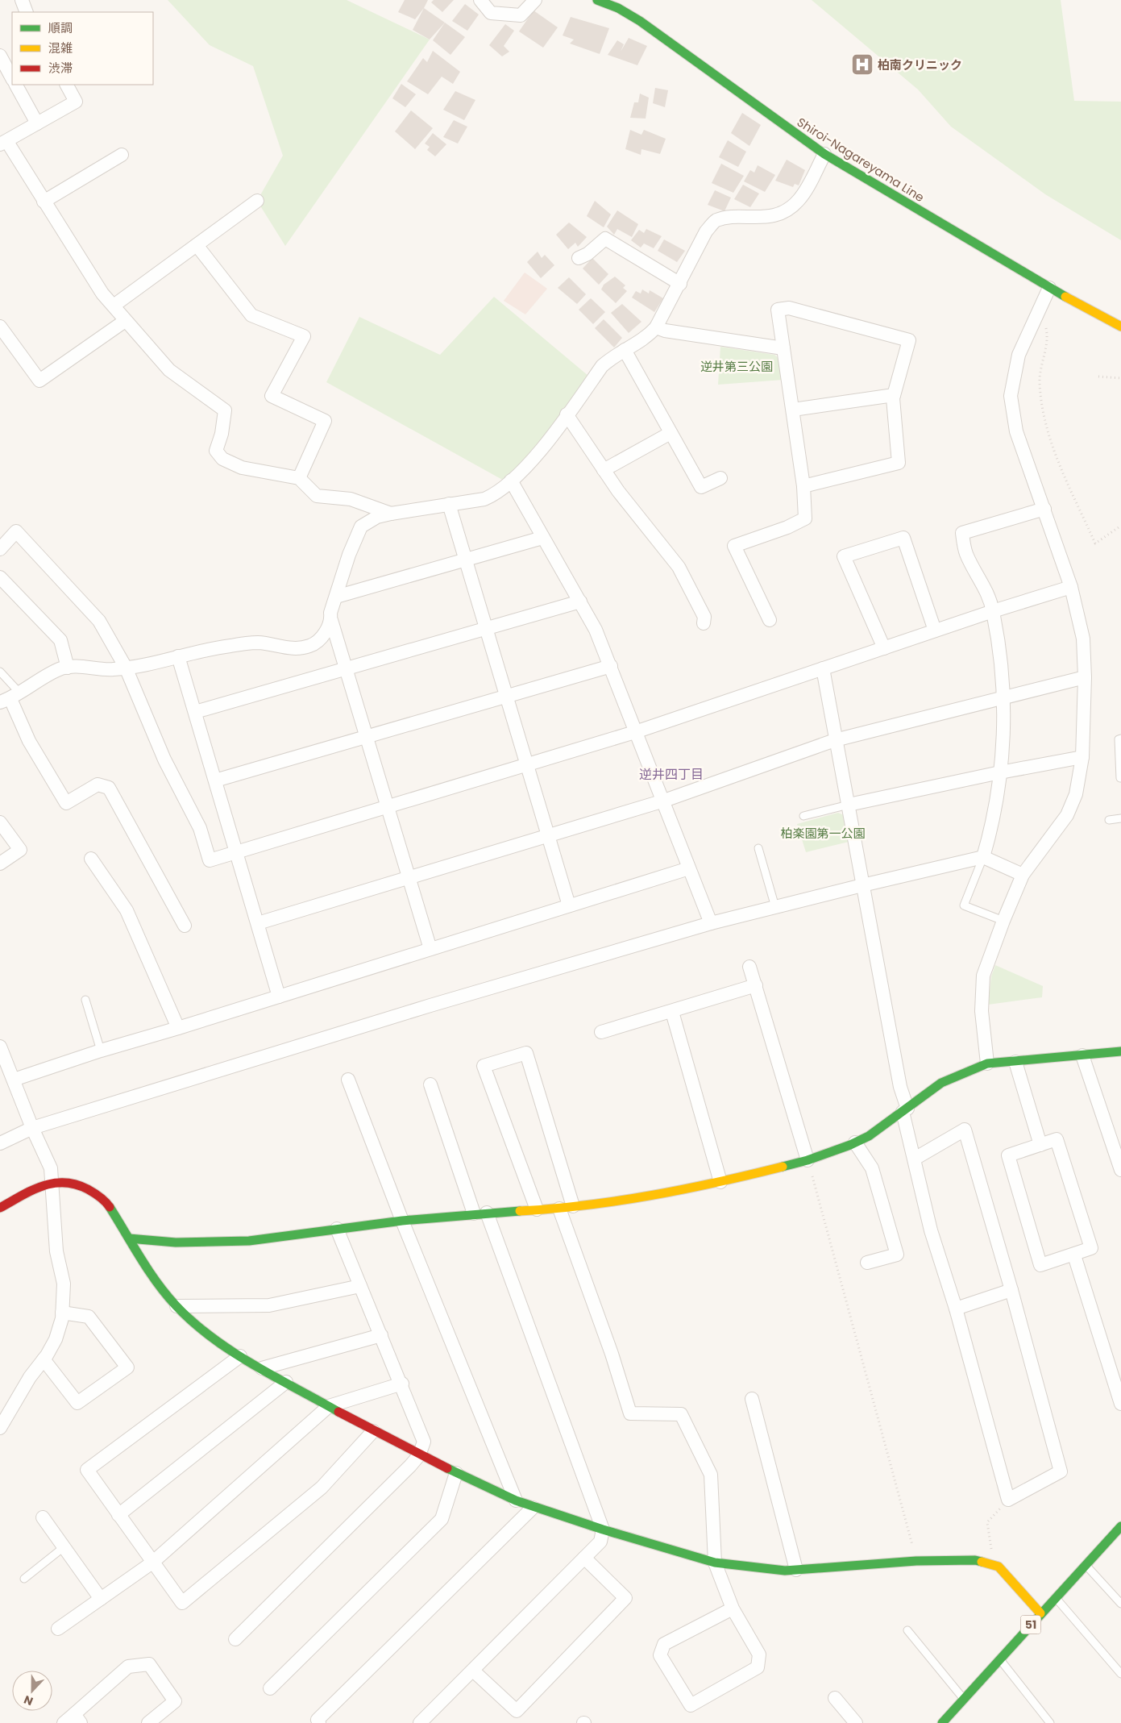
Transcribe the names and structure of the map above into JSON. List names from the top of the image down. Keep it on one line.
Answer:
{"streets":{"street":["Shiroi-Nagareyama Line","51"]},"districts":["逆井四丁目"],"parks":["逆井第三公園","柏楽園第一公園"],"places":{"hospital":["柏南クリニック"]},"legend":["順調","混雑","渋滞"],"north":"bottom"}
